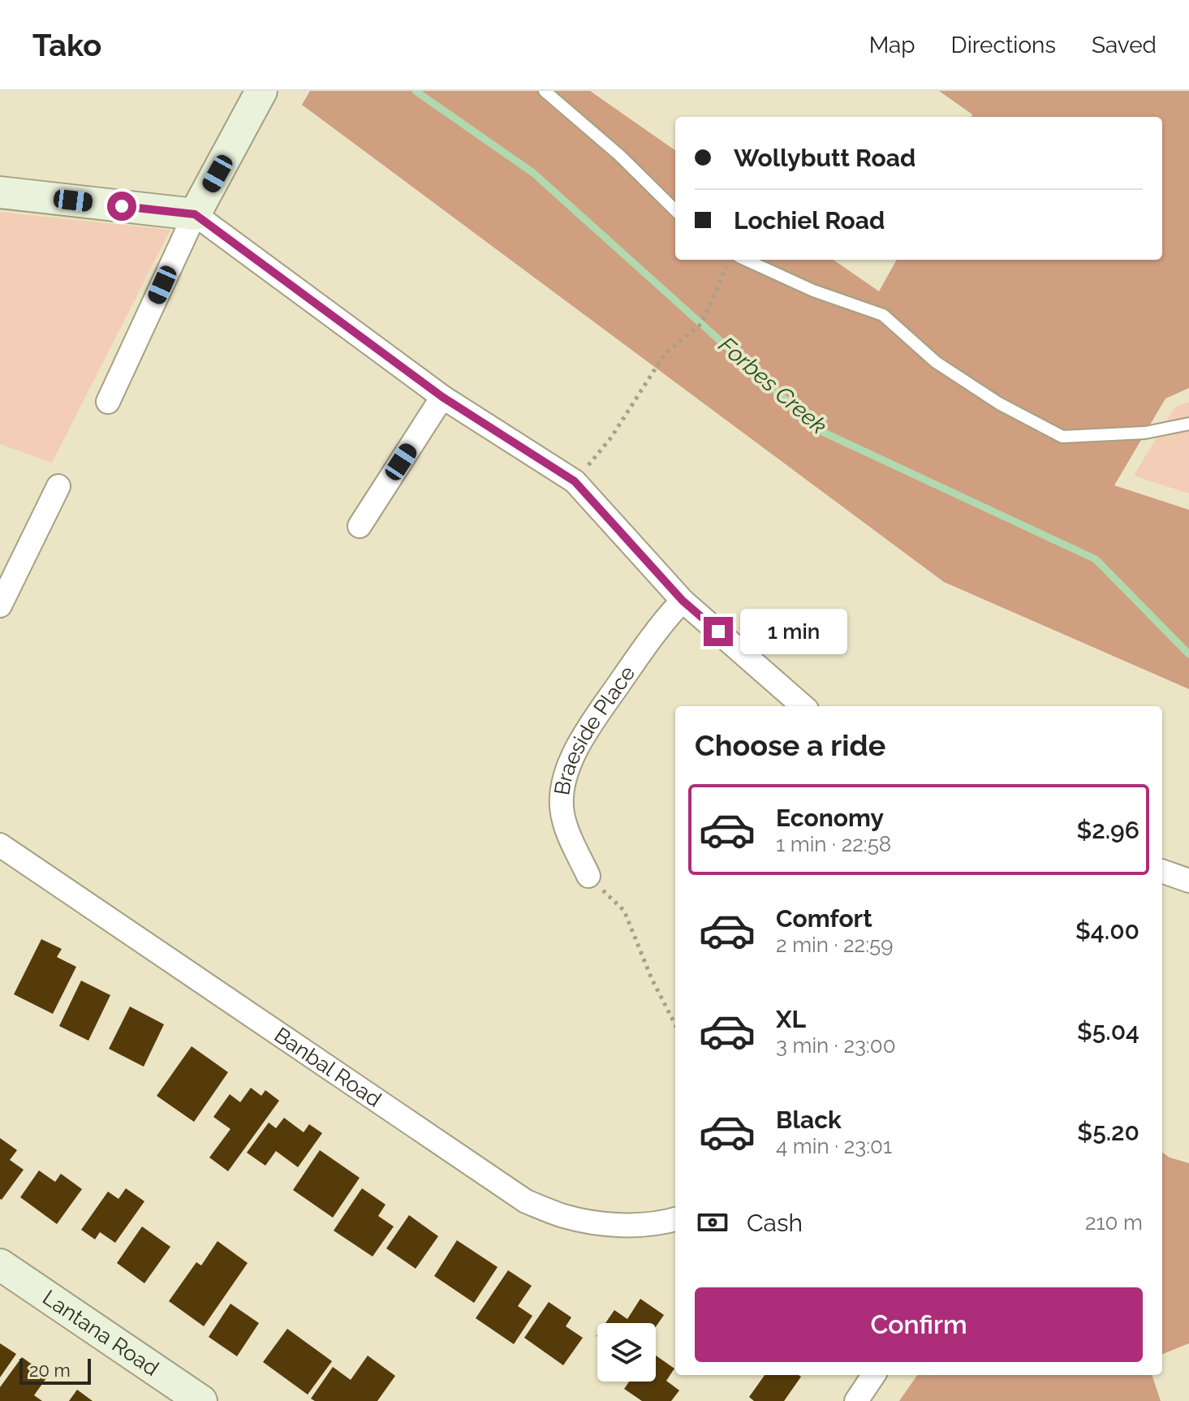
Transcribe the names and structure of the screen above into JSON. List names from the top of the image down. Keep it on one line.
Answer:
{"streets":{"street":["Braeside Place","Banbal Road","Lantana Road"]},"water":["Forbes Creek"],"scale_bar":"20 m","page":{"header":"Tako","nav":["Map","Directions","Saved"],"banner":["Wollybutt Road","Lochiel Road"],"bubble":"1 min","heading":"Choose a ride","list":[{"name":"Economy","note":"1 min · 22:58","value":"$2.96"},{"name":"Comfort","note":"2 min · 22:59","value":"$4.00"},{"name":"XL","note":"3 min · 23:00","value":"$5.04"},{"name":"Black","note":"4 min · 23:01","value":"$5.20"}],"pay":["Cash","210 m"],"buttons":"Confirm","scale":"20 m"}}
